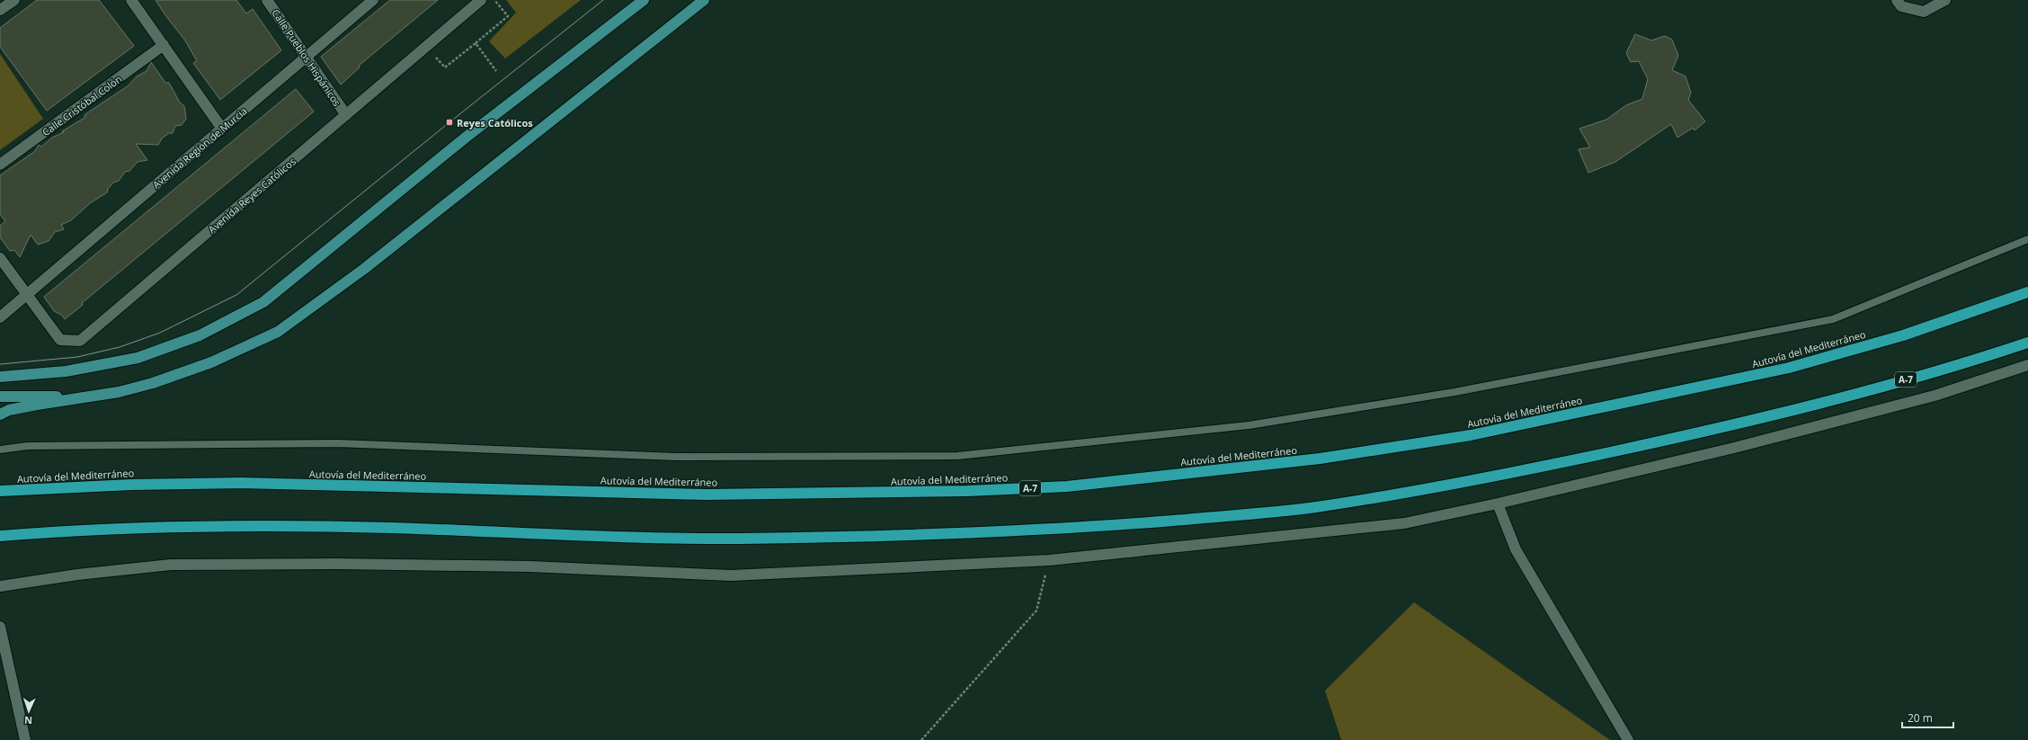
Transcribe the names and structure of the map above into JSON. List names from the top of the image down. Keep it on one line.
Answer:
{"streets":{"highway":["Autovía del Mediterráneo","A-7"],"street":["Calle Pueblos Hispánicos","Calle Cristóbal Colón","Avenida Región de Murcia","Avenida Reyes Católicos"]},"crossings":[["Calle Pueblos Hispánicos","Avenida Región de Murcia"],["Calle Pueblos Hispánicos","Avenida Reyes Católicos"],["Avenida Región de Murcia","Avenida Reyes Católicos"]],"places":{"transit":["Reyes Católicos"]},"scale_bar":"20 m","north":"bottom"}
